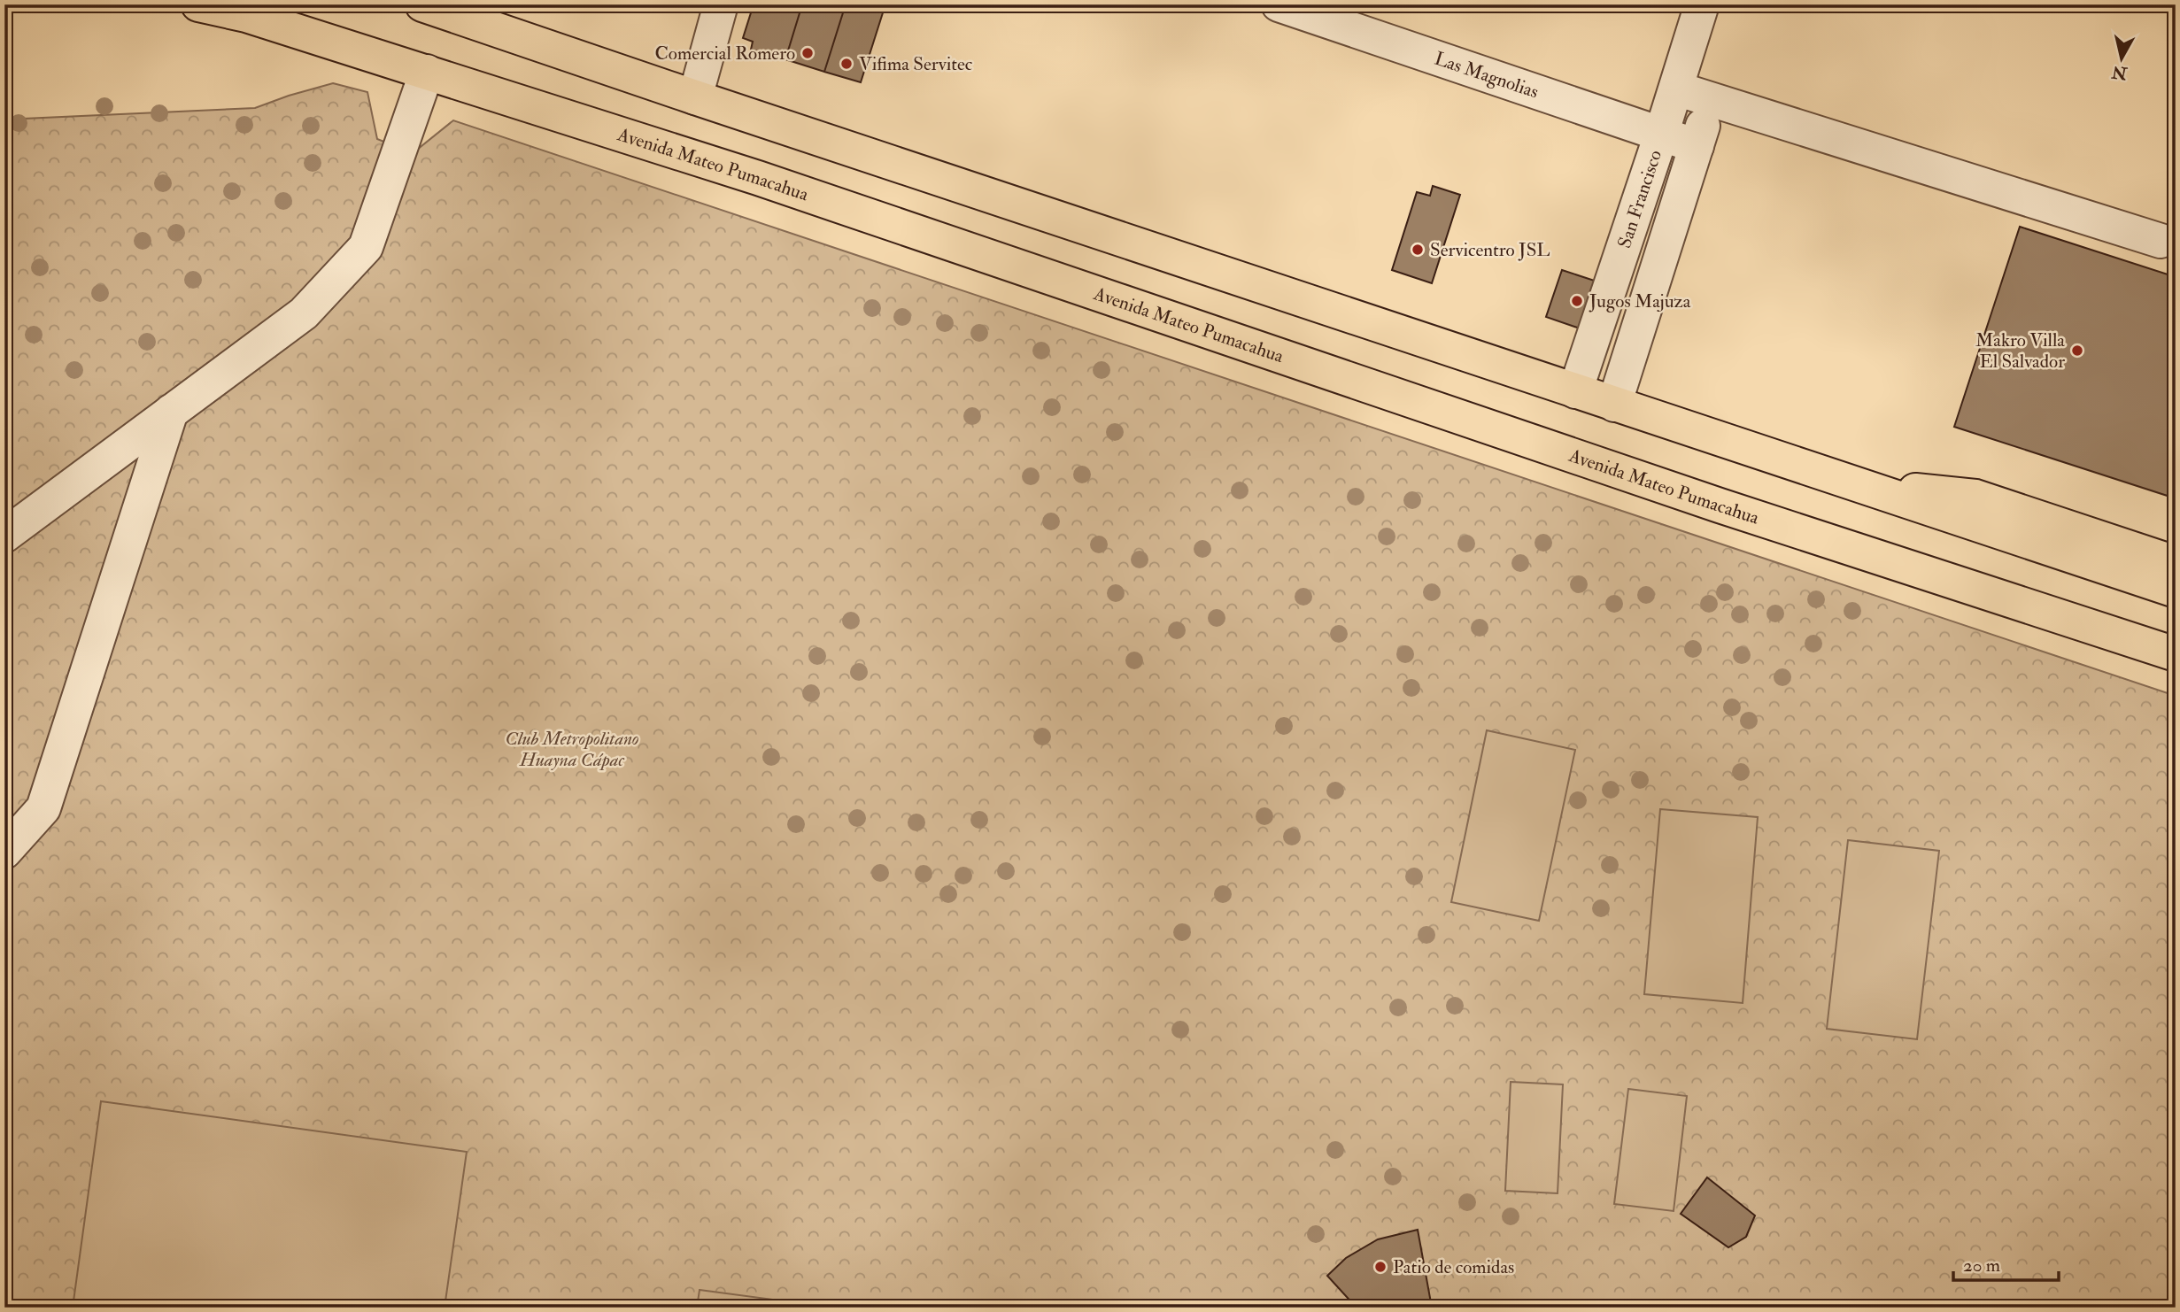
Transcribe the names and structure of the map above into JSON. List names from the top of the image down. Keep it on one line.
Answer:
{"streets":{"main road":["Avenida Mateo Pumacahua"],"street":["Las Magnolias","San Francisco"]},"crossings":[["Las Magnolias","San Francisco"]],"parks":["Club Metropolitano Huayna Cápac"],"places":["Comercial Romero","Vifima Servitec","Servicentro JSL","Jugos Majuza","Makro Villa El Salvador","Patio de comidas"],"scale_bar":"20 m","north":"bottom"}
